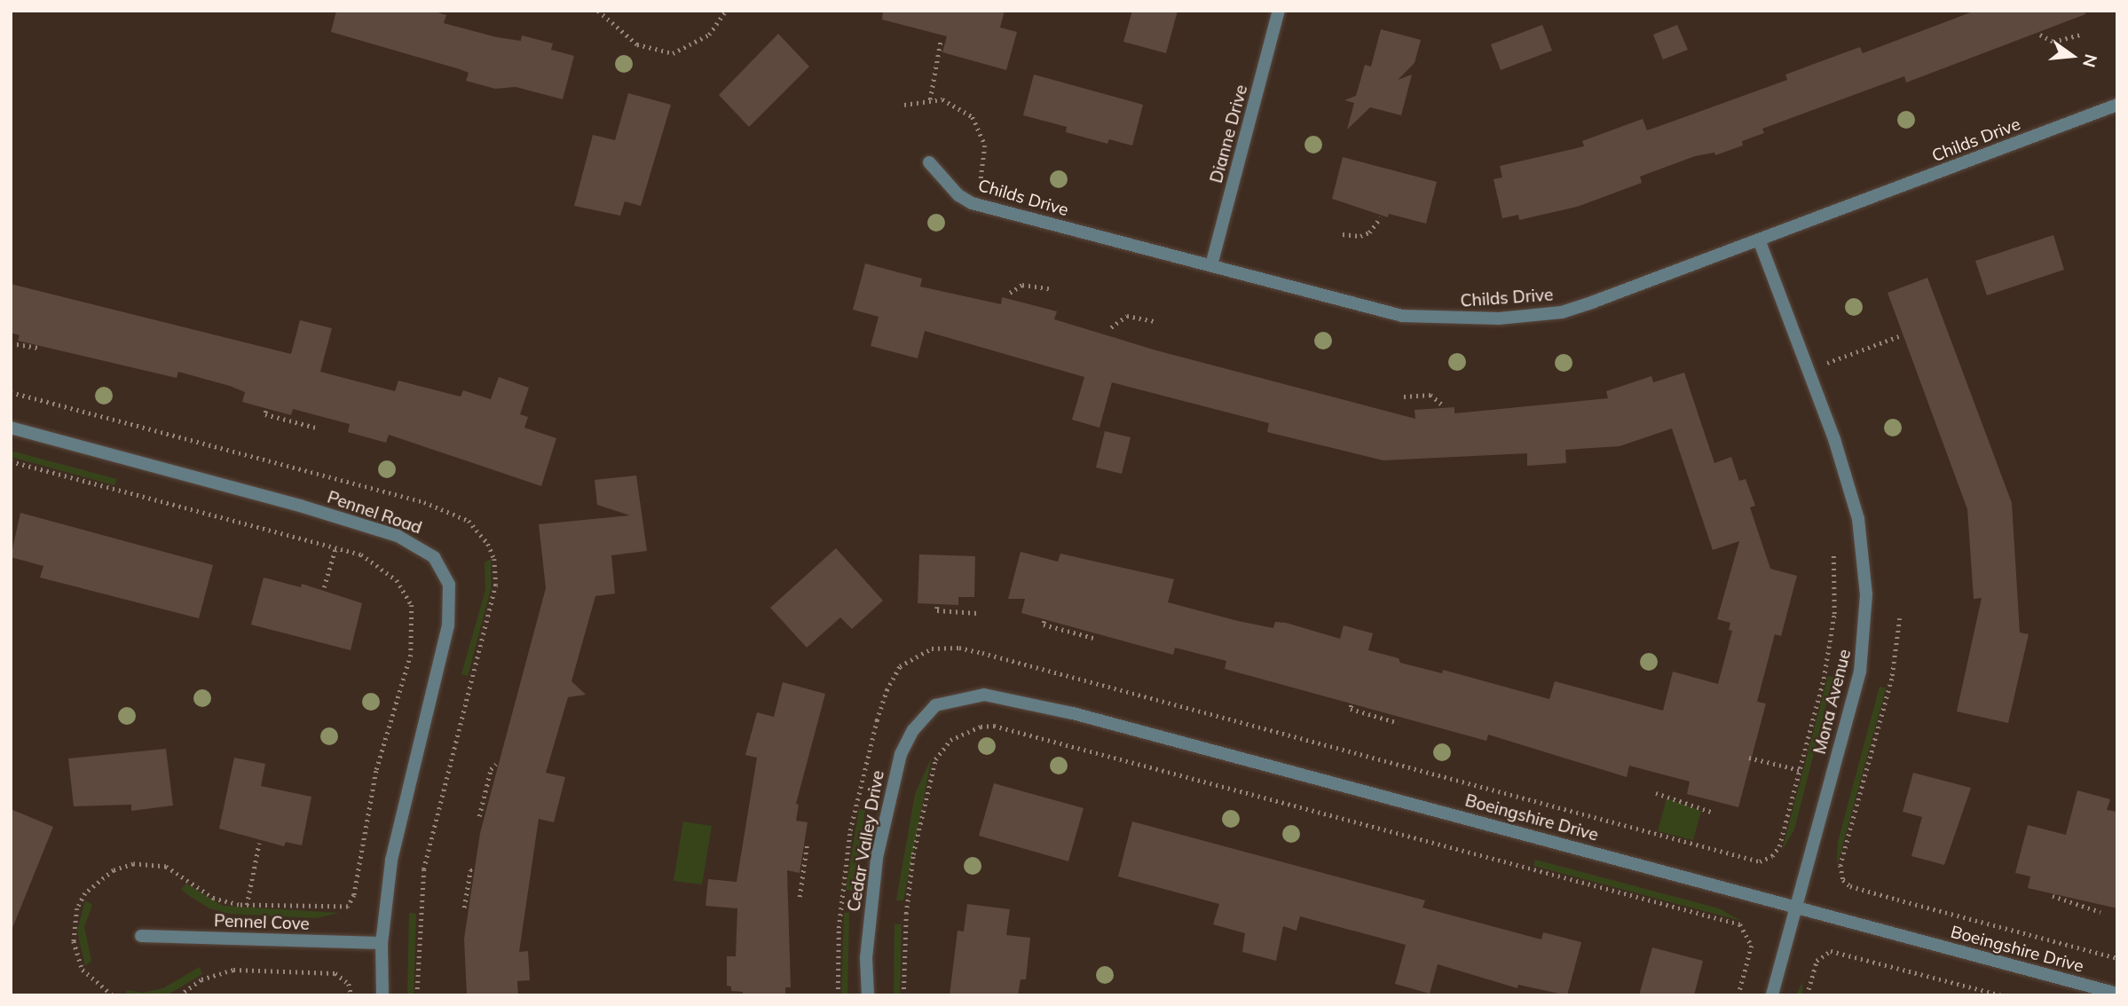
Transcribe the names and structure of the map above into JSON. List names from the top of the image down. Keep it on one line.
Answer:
{"streets":{"street":["Dianne Drive","Childs Drive","Pennel Road","Mona Avenue","Boeingshire Drive","Cedar Valley Drive","Pennel Cove"]},"crossings":[["Dianne Drive","Childs Drive"],["Childs Drive","Mona Avenue"],["Pennel Road","Pennel Cove"],["Mona Avenue","Boeingshire Drive"],["Boeingshire Drive","Cedar Valley Drive"]],"north":"right"}
